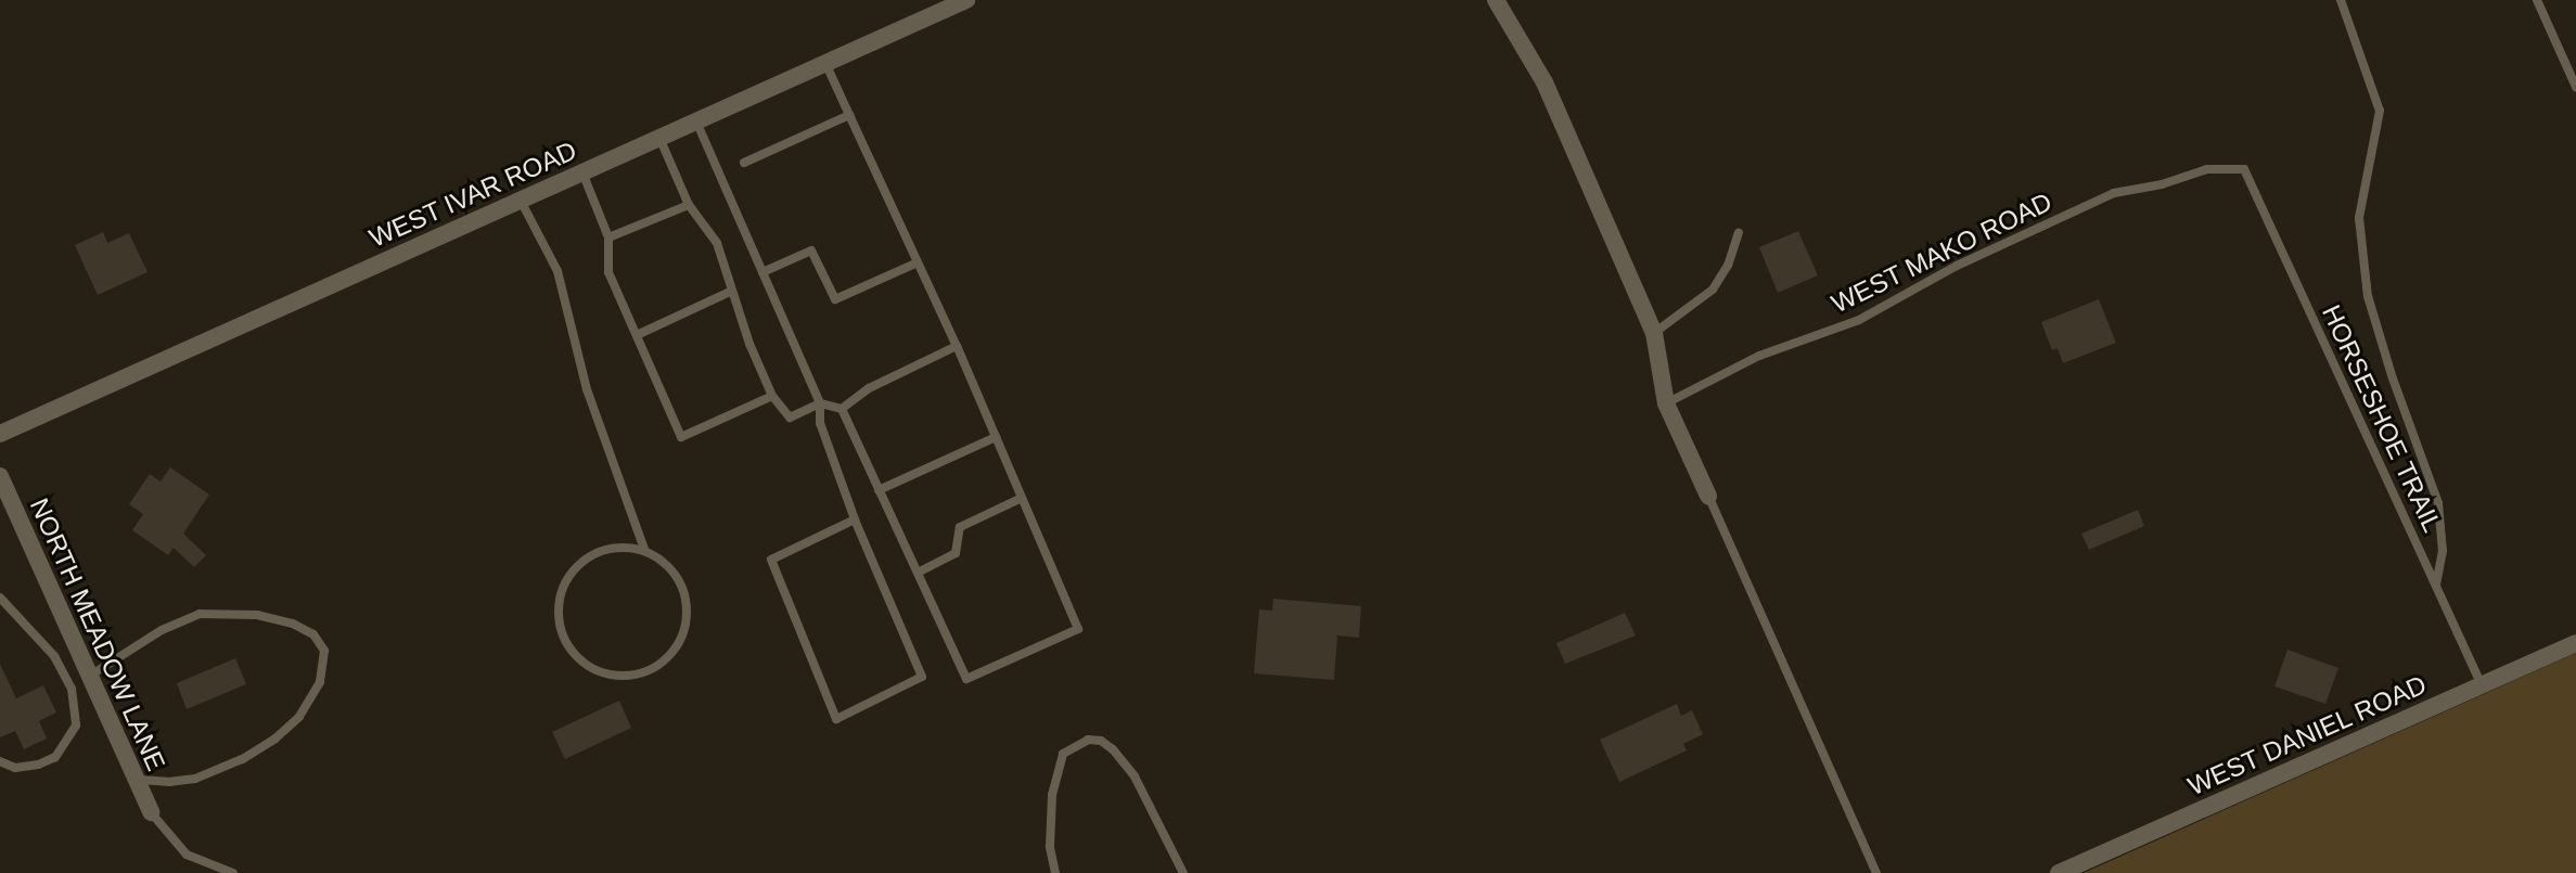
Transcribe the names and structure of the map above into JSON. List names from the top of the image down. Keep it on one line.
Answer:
{"streets":{"street":["WEST IVAR ROAD","NORTH MEADOW LANE","WEST DANIEL ROAD"],"lane":["WEST MAKO ROAD","HORSESHOE TRAIL"]},"crossings":[["WEST MAKO ROAD","HORSESHOE TRAIL"],["HORSESHOE TRAIL","WEST DANIEL ROAD"]]}
